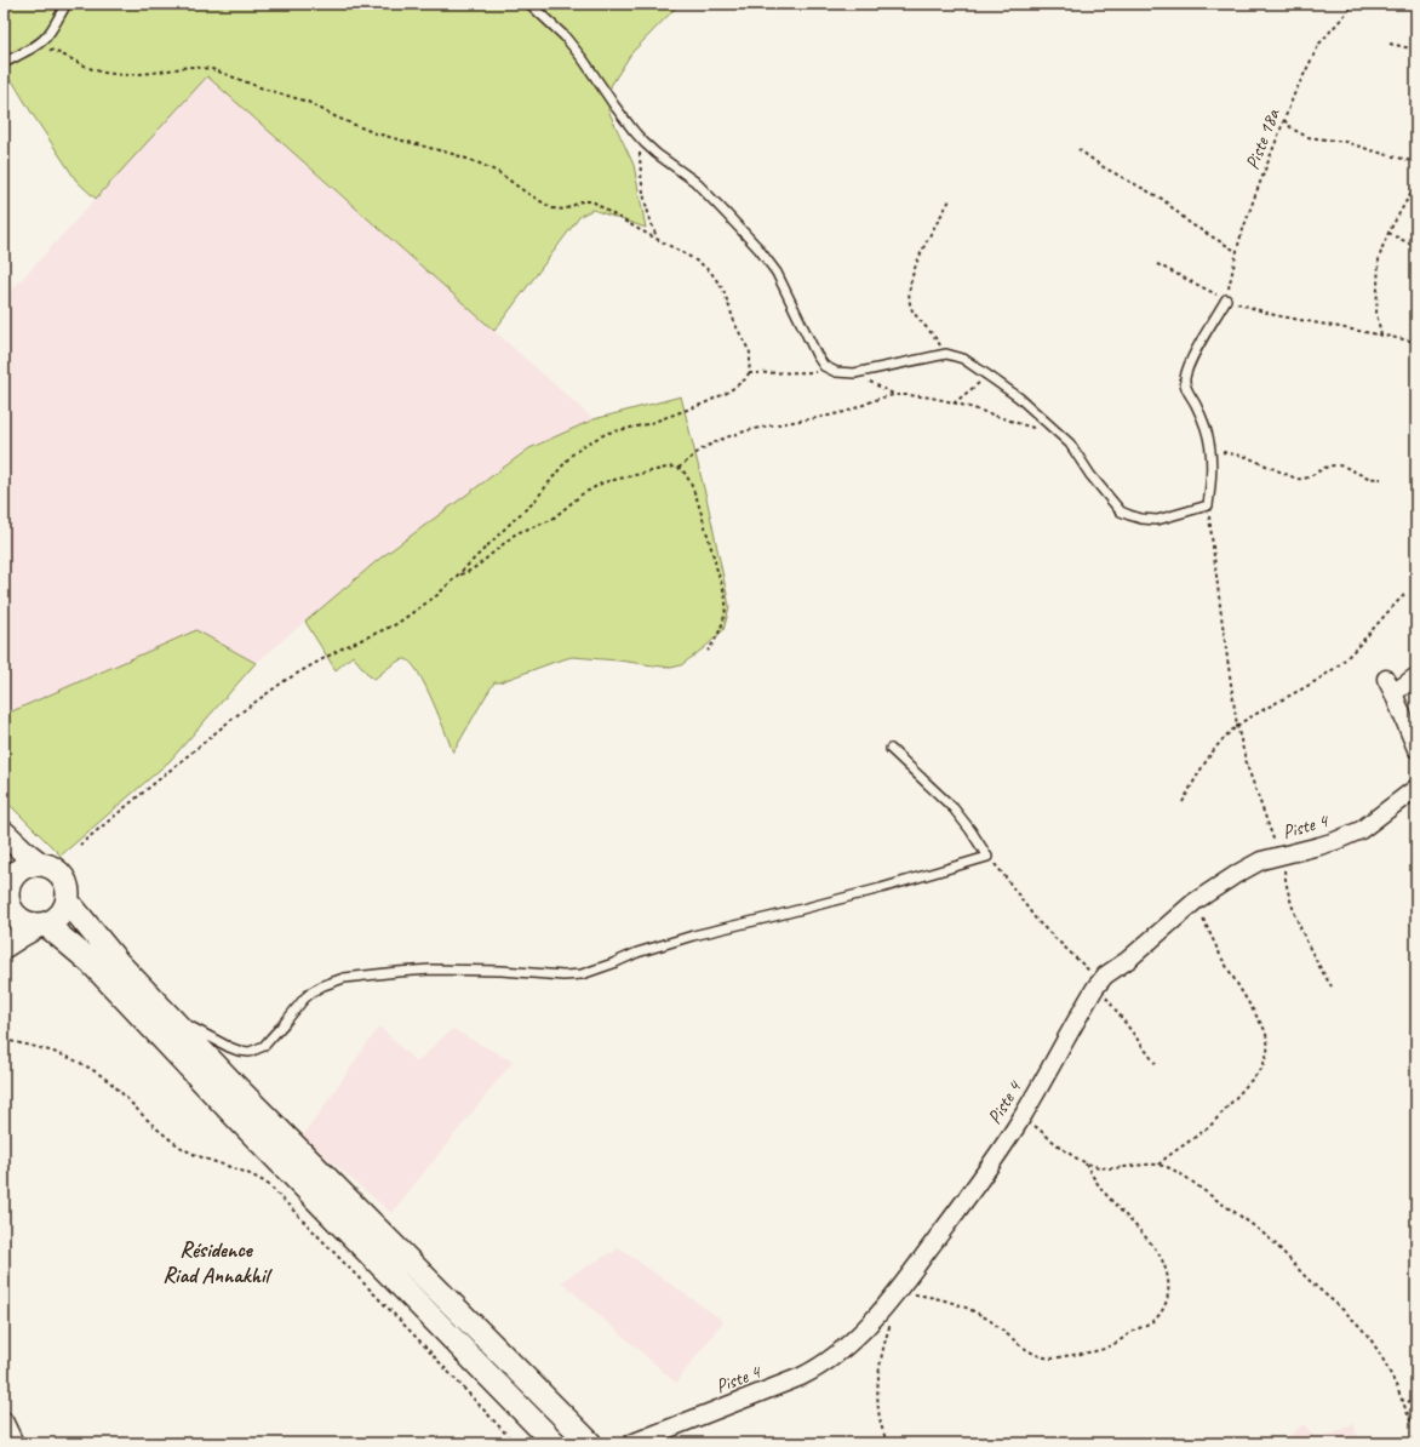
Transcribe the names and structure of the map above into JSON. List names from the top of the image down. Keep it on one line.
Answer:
{"streets":{"street":["Piste 4"],"path":["Piste 18a"]},"districts":["Résidence Riad Annakhil"]}
